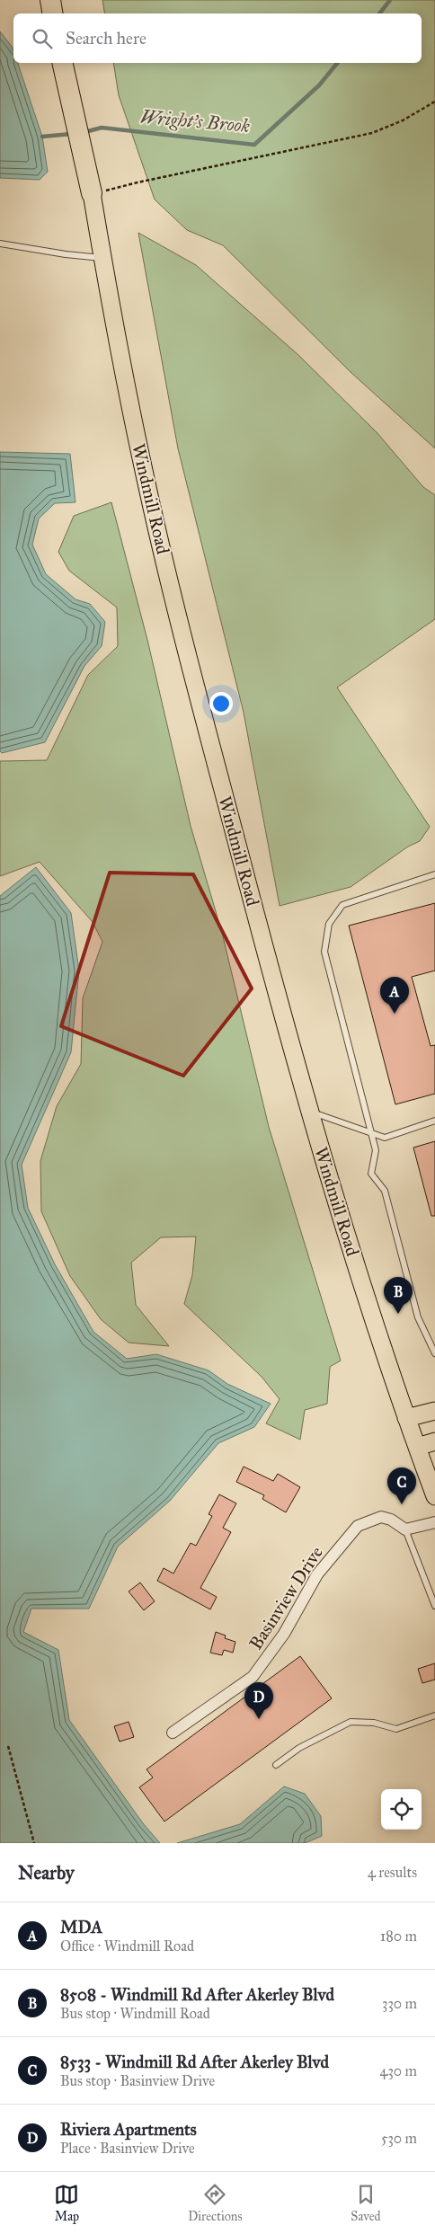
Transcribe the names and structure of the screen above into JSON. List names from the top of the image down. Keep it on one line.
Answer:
{"streets":{"highway":["Windmill Road"],"street":["Basinview Drive"]},"water":["Wright's Brook"],"page":{"search":"Search here","pins":["A","B","C","D"],"heading":["Nearby","4 results"],"list":[{"mark":"A","name":"MDA","note":"Office · Windmill Road","value":"180 m"},{"mark":"B","name":"8508 - Windmill Rd After Akerley Blvd","note":"Bus stop · Windmill Road","value":"330 m"},{"mark":"C","name":"8533 - Windmill Rd After Akerley Blvd","note":"Bus stop · Basinview Drive","value":"430 m"},{"mark":"D","name":"Riviera Apartments","note":"Place · Basinview Drive","value":"530 m"}],"nav":["Map","Directions","Saved"]}}
